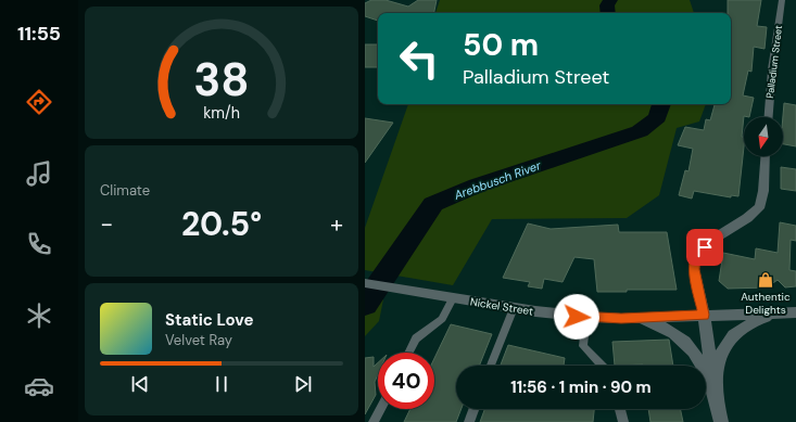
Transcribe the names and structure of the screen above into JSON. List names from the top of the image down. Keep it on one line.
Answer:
{"streets":{"street":["Palladium Street","Nickel Street"]},"water":["Arebbusch River"],"places":{"shop":["Authentic Delights"]},"north":"bottom","page":{"tabs":"11:55","turn":["50 m","Palladium Street"],"tile":"Climate","heat":["−","20.5°","+"],"song":["Static Love","Velvet Ray"],"limit":"40","trip":"11:56 · 1 min · 90 m","gauge":["38","km/h"]}}
